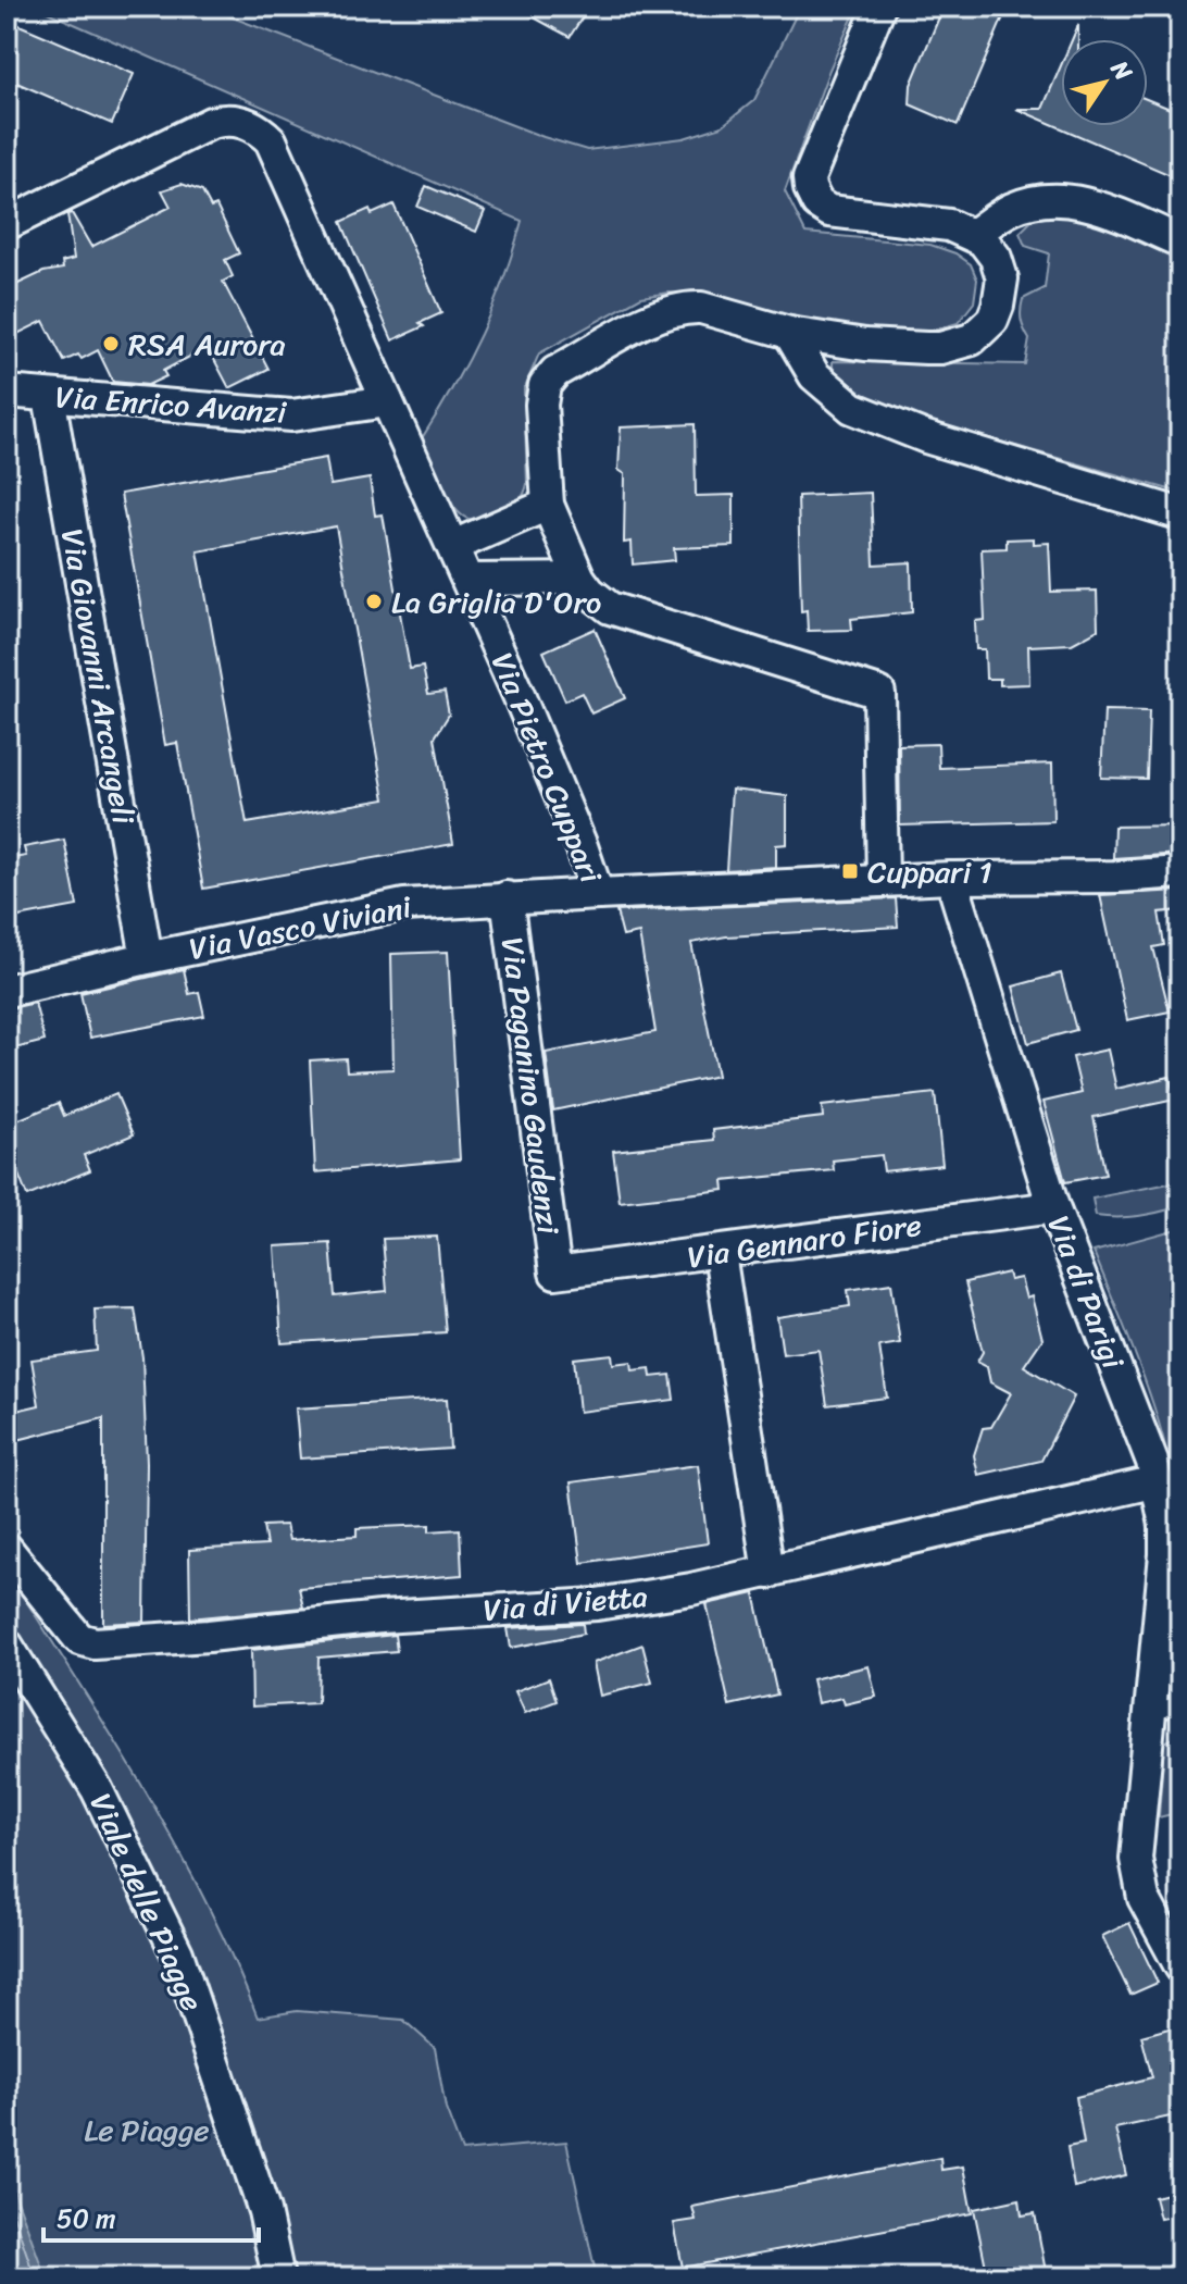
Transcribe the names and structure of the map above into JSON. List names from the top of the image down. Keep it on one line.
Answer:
{"streets":{"street":["Via Enrico Avanzi","Via Giovanni Arcangeli","Via Pietro Cuppari","Via Vasco Viviani","Via Paganino Gaudenzi","Via Gennaro Fiore","Via di Parigi","Via di Vietta","Viale delle Piagge"]},"crossings":[["Via Enrico Avanzi","Via Giovanni Arcangeli"],["Via Enrico Avanzi","Via Pietro Cuppari"],["Via Giovanni Arcangeli","Via Vasco Viviani"],["Via Pietro Cuppari","Via Vasco Viviani"],["Via Pietro Cuppari","Via di Parigi"],["Via Vasco Viviani","Via Paganino Gaudenzi"],["Via Paganino Gaudenzi","Via Gennaro Fiore"],["Via Gennaro Fiore","Via di Parigi"],["Via di Parigi","Via di Vietta"]],"parks":["Le Piagge"],"places":{"other":["RSA Aurora","La Griglia D'Oro"],"transit":["Cuppari 1"]},"scale_bar":"50 m","north":"top right"}
